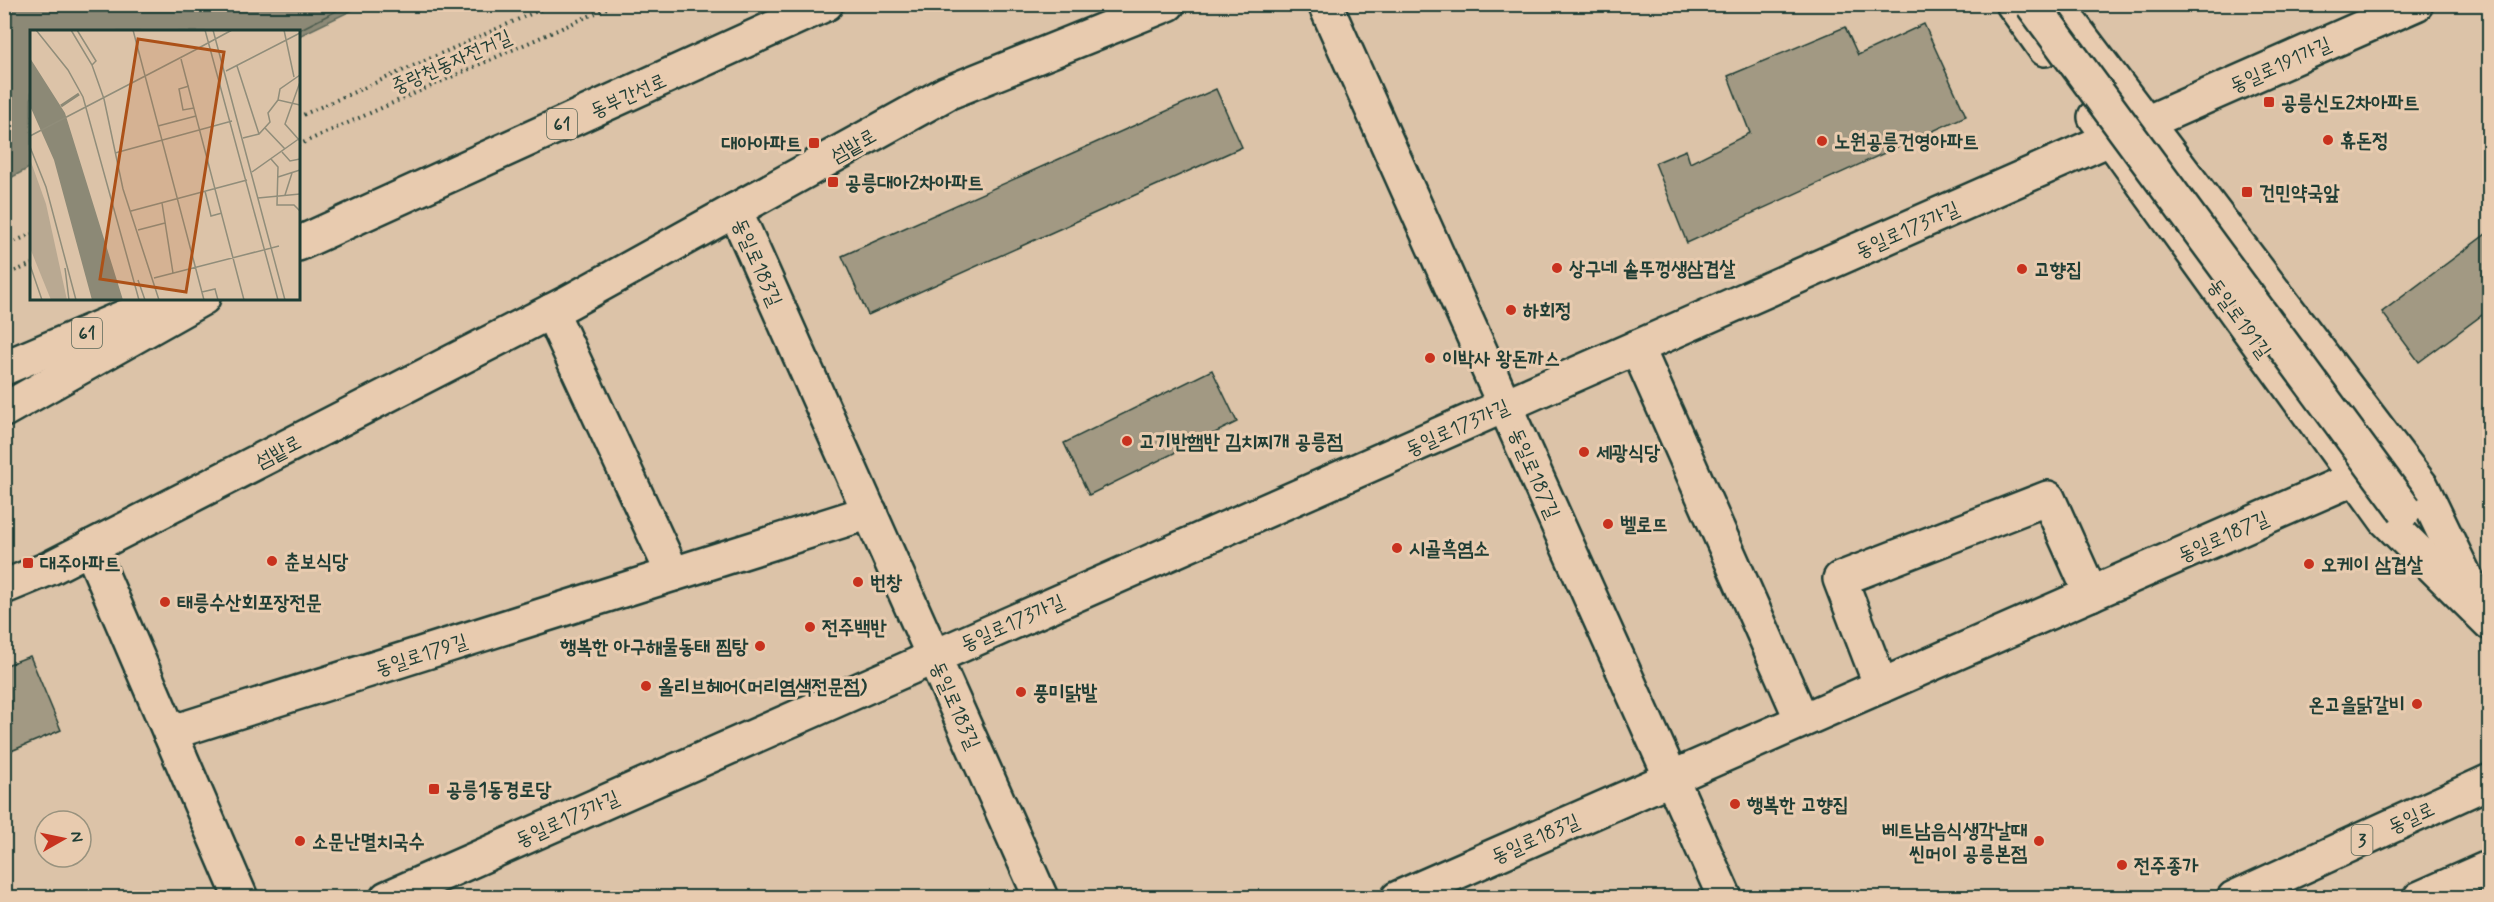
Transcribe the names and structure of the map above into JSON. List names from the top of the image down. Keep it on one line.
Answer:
{"streets":{"main road":["동일로191가길","동부간선로","61","섬밭로","동일로173가길","동일로183길","동일로191길","동일로187길","동일로179길","동일로","3"],"path":["중랑천동자전거길"]},"crossings":[["동일로191가길","동일로173가길"],["동일로191가길","동일로191길"],["섬밭로","동일로183길"],["동일로173가길","동일로183길"],["동일로173가길","동일로191길"],["동일로173가길","동일로187길"],["동일로183길","동일로187길"],["동일로191길","동일로187길"]],"places":{"transit":["공릉신도2차아파트","대아아파트","공릉대아2차아파트","건민약국앞","대주아파트","공릉1동경로당"],"other":["휴돈정","노원공릉건영아파트","상구네 솥뚜껑생삼겹살","고향집","하회정","이박사 왕돈까스","고기반햄반 김치찌개 공릉점","세광식당","벨로뜨","시골흑염소","춘보식당","오케이 삼겹살","번창","태릉수산회포장전문","전주백반","행복한 아구해물동태 찜탕","올리브헤어(머리염색전문점)","풍미닭발","온고을닭갈비","행복한 고향집","소문난멸치국수","베트남음식생각날때 씬머이 공릉본점","전주종가"]},"north":"right"}
